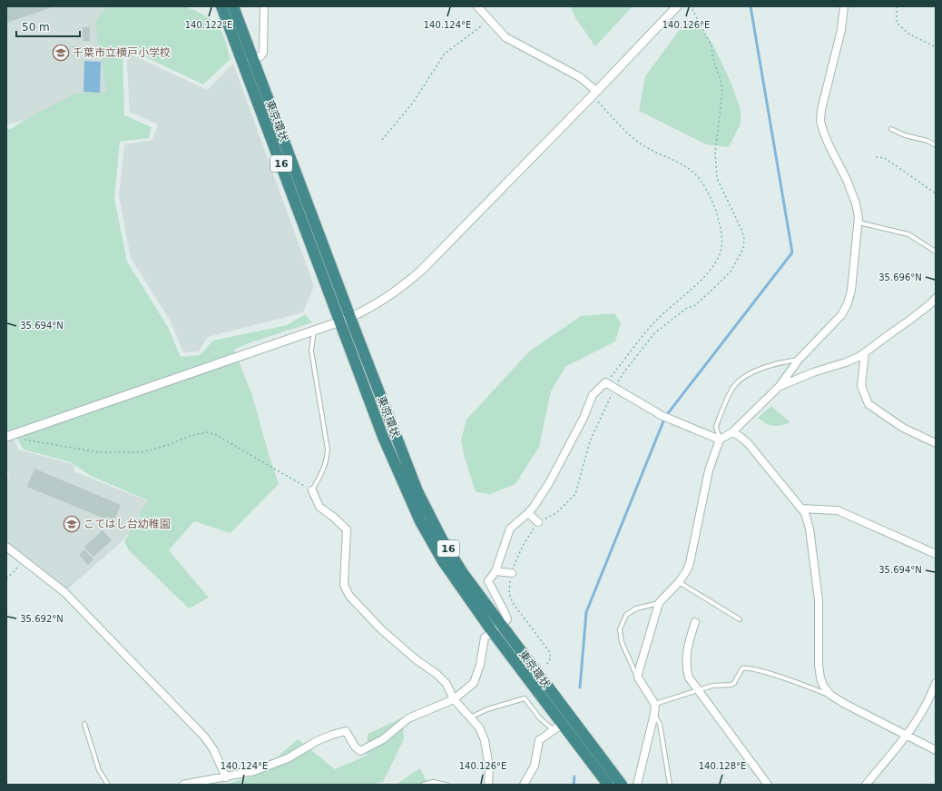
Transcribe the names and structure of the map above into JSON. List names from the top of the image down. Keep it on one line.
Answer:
{"streets":{"highway":["東京環状","16"]},"places":{"school or university":["千葉市立横戸小学校","こてはし台幼稚園"]},"scale_bar":"50 m","coordinates":["140.122°E","140.124°E","140.126°E","35.696°N","35.694°N","35.692°N","140.128°E"]}
